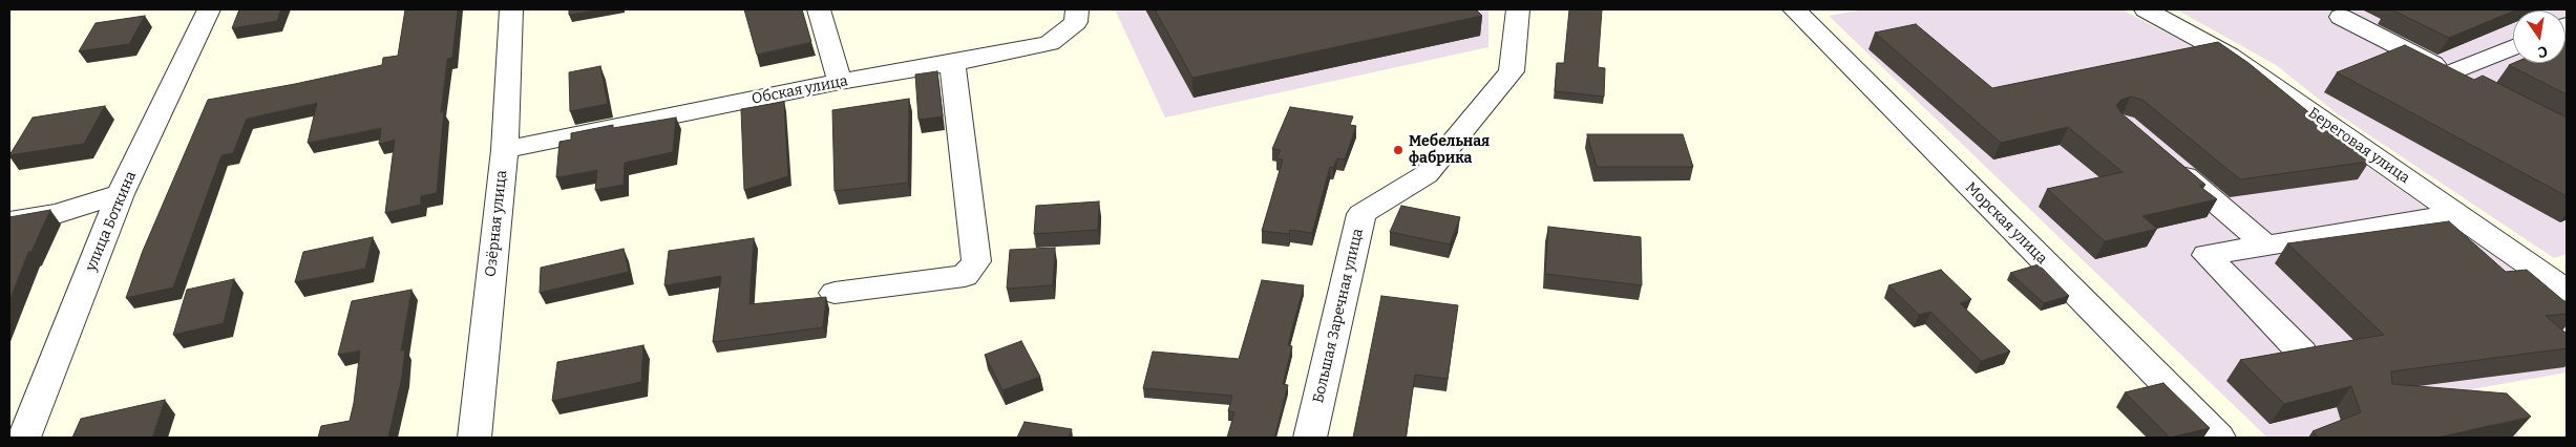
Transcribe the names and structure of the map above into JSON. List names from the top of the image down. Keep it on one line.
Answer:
{"streets":{"street":["Обская улица","Береговая улица","улица Боткина","Озёрная улица","Морская улица","Большая Заречная улица"]},"crossings":[["Обская улица","Озёрная улица"]],"places":["Мебельная фабрика"],"north":"bottom"}
